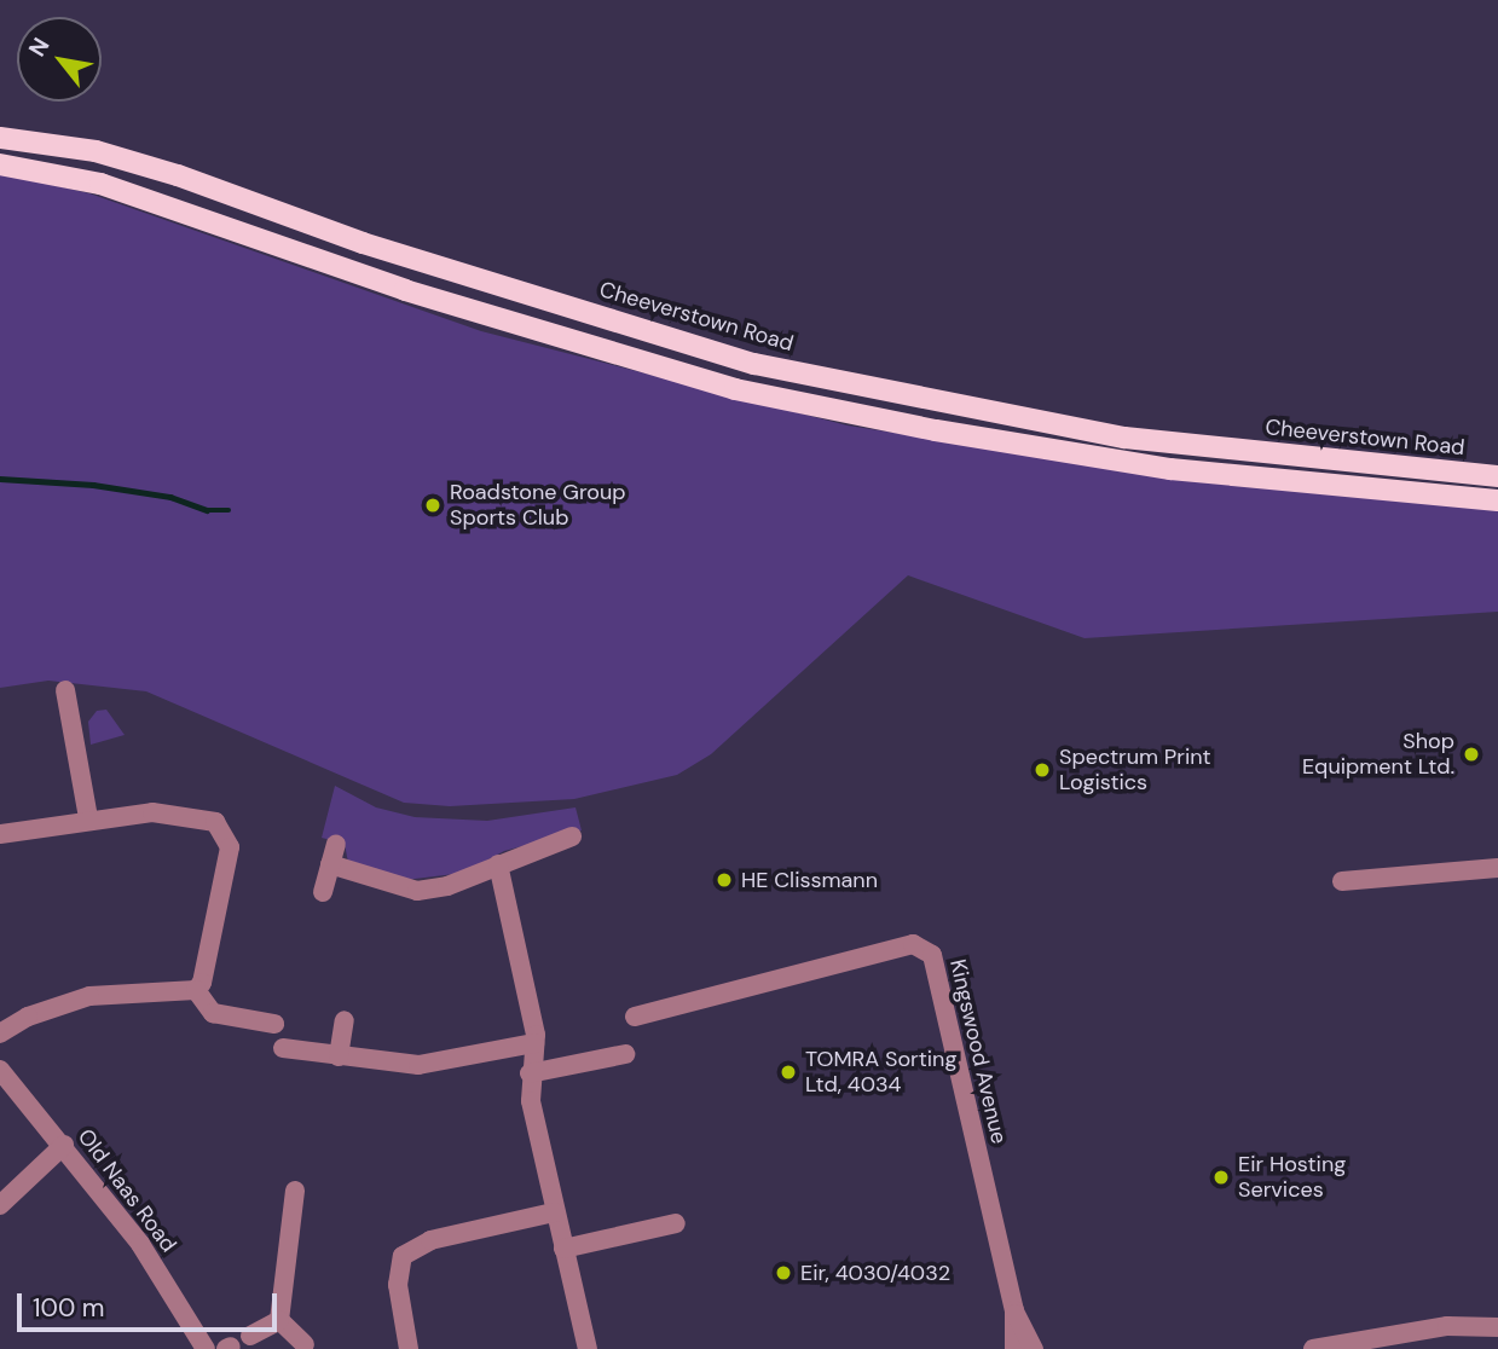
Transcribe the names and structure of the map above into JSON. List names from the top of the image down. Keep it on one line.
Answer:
{"streets":{"main road":["Cheeverstown Road"],"street":["Kingswood Avenue","Old Naas Road"]},"places":["Roadstone Group Sports Club","Shop Equipment Ltd.","Spectrum Print Logistics","HE Clissmann","TOMRA Sorting Ltd, 4034","Eir Hosting Services","Eir, 4030/4032"],"scale_bar":"100 m","north":"top left"}
